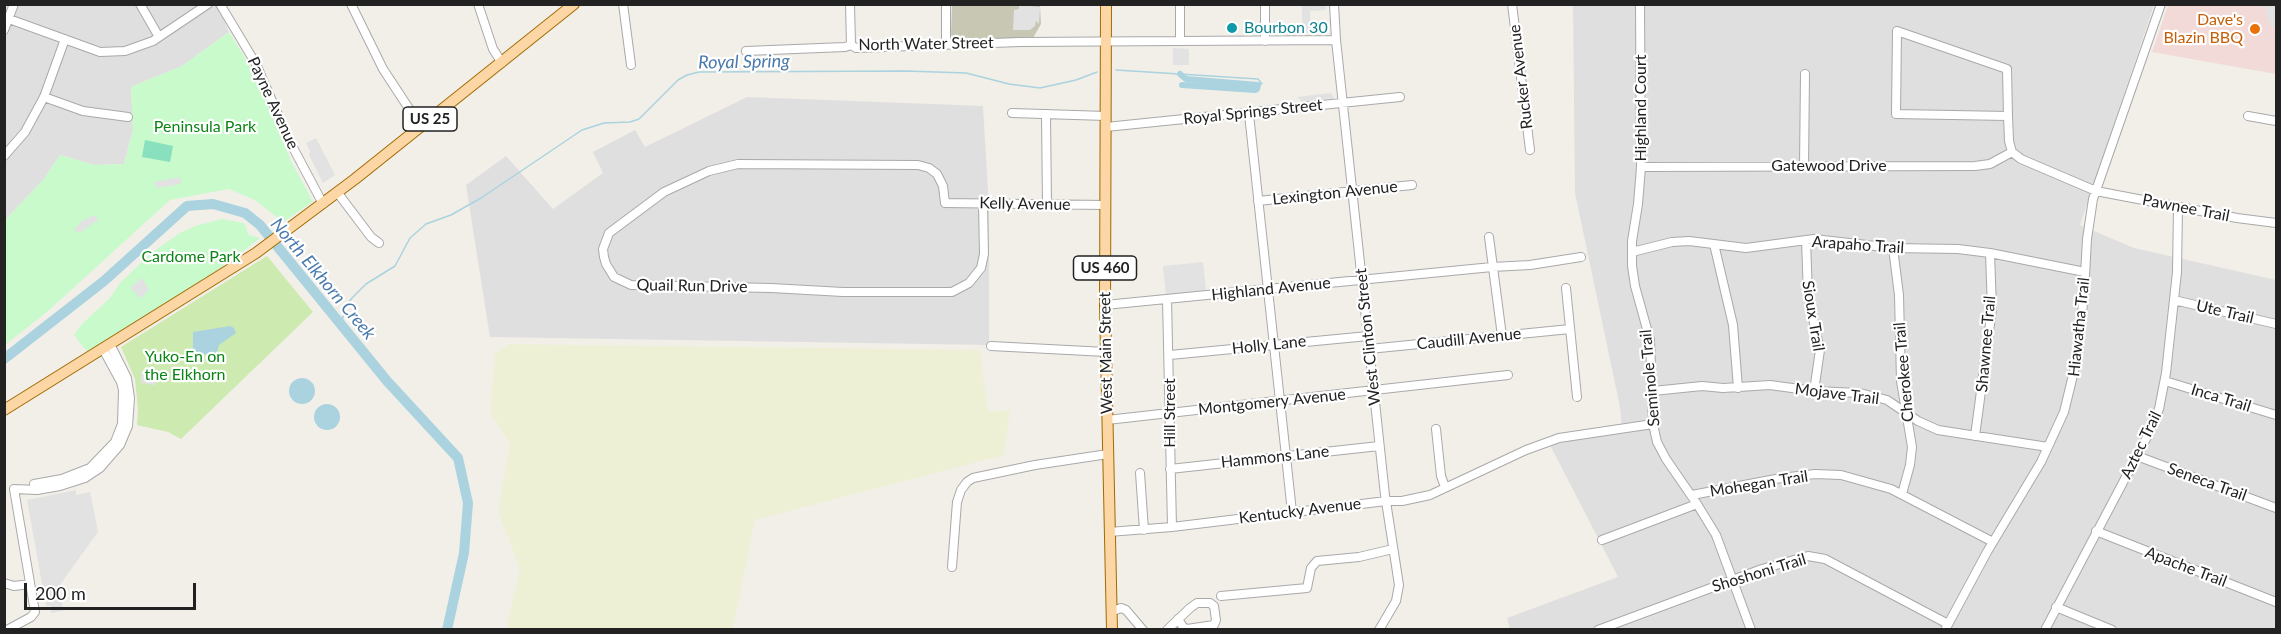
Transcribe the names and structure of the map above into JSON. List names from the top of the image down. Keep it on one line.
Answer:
{"streets":{"main road":["US 25","US 460","West Main Street"],"street":["North Water Street","Rucker Avenue","Payne Avenue","Highland Court","Royal Springs Street","Gatewood Drive","Lexington Avenue","Kelly Avenue","Pawnee Trail","Arapaho Trail","Quail Run Drive","Highland Avenue","Ute Trail","Sioux Trail","Hiawatha Trail","West Clinton Street","Caudill Avenue","Shawnee Trail","Holly Lane","Cherokee Trail","Seminole Trail","Mojave Trail","Inca Trail","Montgomery Avenue","Hill Street","Aztec Trail","Hammons Lane","Seneca Trail","Mohegan Trail","Kentucky Avenue","Apache Trail","Shoshoni Trail"]},"crossings":[["North Water Street","West Clinton Street"],["North Water Street","West Main Street"],["Payne Avenue","US 25"],["Highland Court","Gatewood Drive"],["Highland Court","Seminole Trail"],["Royal Springs Street","West Clinton Street"],["Royal Springs Street","West Main Street"],["Gatewood Drive","Pawnee Trail"],["Lexington Avenue","West Clinton Street"],["Kelly Avenue","Quail Run Drive"],["Kelly Avenue","West Main Street"],["Pawnee Trail","Hiawatha Trail"],["Pawnee Trail","Aztec Trail"],["Arapaho Trail","Sioux Trail"],["Arapaho Trail","Hiawatha Trail"],["Arapaho Trail","Shawnee Trail"],["Arapaho Trail","Cherokee Trail"],["Arapaho Trail","Seminole Trail"],["Highland Avenue","West Clinton Street"],["Highland Avenue","West Main Street"],["Highland Avenue","Hill Street"],["Ute Trail","Aztec Trail"],["Sioux Trail","Mojave Trail"],["Hiawatha Trail","Mojave Trail"],["Hiawatha Trail","Mohegan Trail"],["Hiawatha Trail","Shoshoni Trail"],["West Clinton Street","Caudill Avenue"],["West Clinton Street","Holly Lane"],["West Clinton Street","Montgomery Avenue"],["West Clinton Street","Hammons Lane"],["West Clinton Street","Kentucky Avenue"],["Shawnee Trail","Mojave Trail"],["Holly Lane","Hill Street"],["West Main Street","Montgomery Avenue"],["West Main Street","Kentucky Avenue"],["Cherokee Trail","Mojave Trail"],["Cherokee Trail","Mohegan Trail"],["Seminole Trail","Mojave Trail"],["Seminole Trail","Mohegan Trail"],["Seminole Trail","Kentucky Avenue"],["Seminole Trail","Shoshoni Trail"],["Inca Trail","Aztec Trail"],["Montgomery Avenue","Hill Street"],["Hill Street","Hammons Lane"],["Hill Street","Kentucky Avenue"],["Aztec Trail","Seneca Trail"],["Aztec Trail","Apache Trail"]],"water":["Royal Spring","North Elkhorn Creek"],"parks":["Peninsula Park","Cardome Park","Yuko-En on the Elkhorn"],"places":["Bourbon 30","Dave's Blazin BBQ"],"scale_bar":"200 m"}
